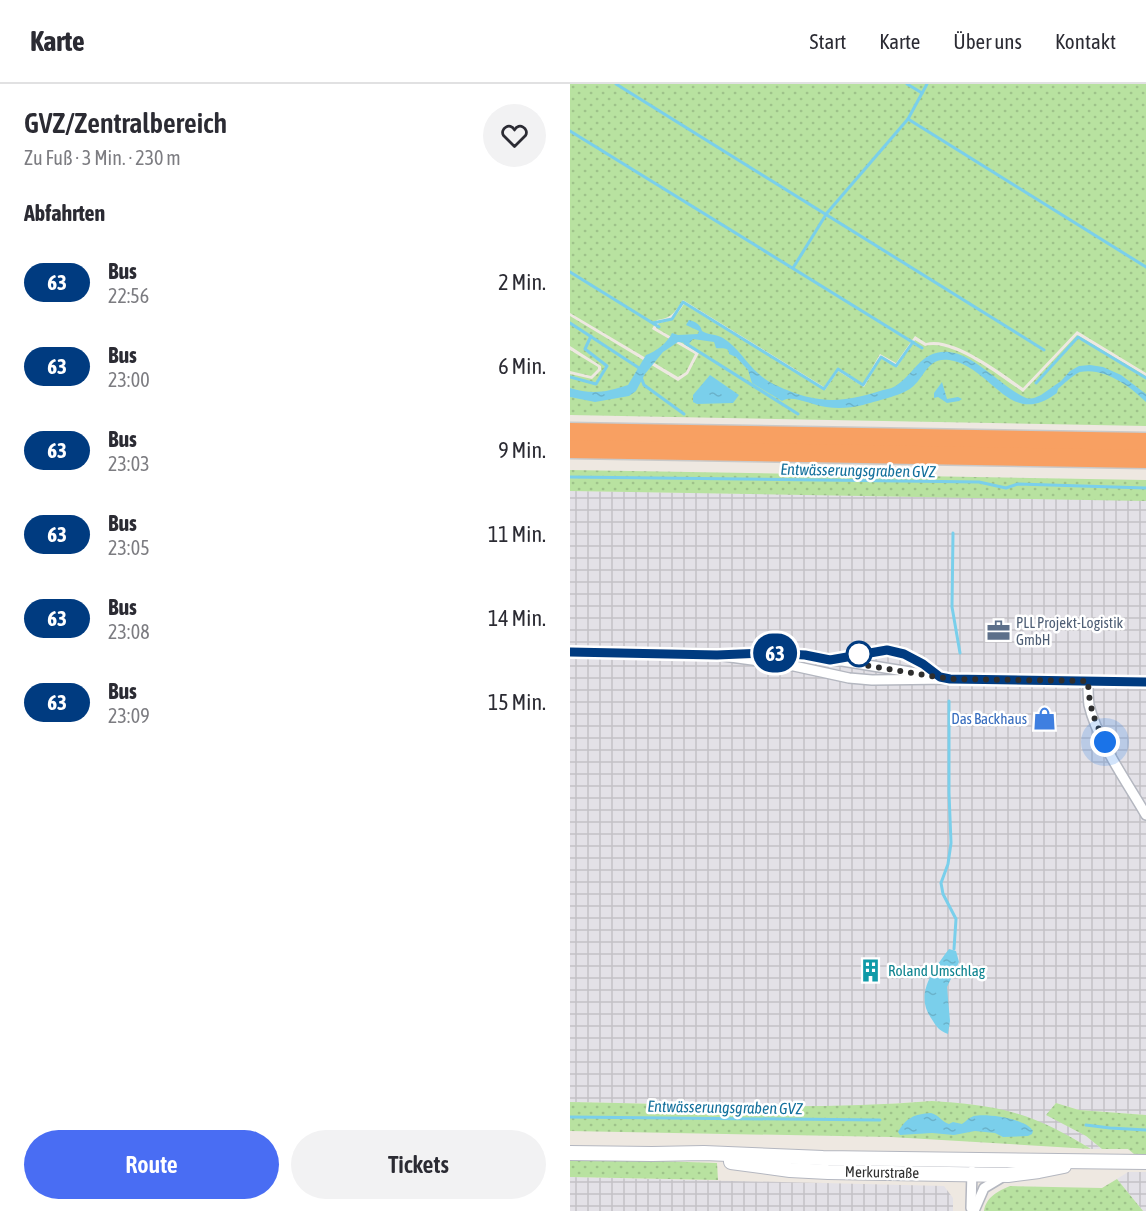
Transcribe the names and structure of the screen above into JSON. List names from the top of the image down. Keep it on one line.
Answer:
{"streets":{"street":["Merkurstraße"]},"water":["Entwässerungsgraben GVZ"],"places":{"office":["PLL Projekt-Logistik GmbH"],"shop":["Das Backhaus"],"building":["Roland Umschlag"]},"lines":["bus line 63"],"page":{"header":"Karte","nav":["Start","Karte","Über uns","Kontakt"],"heading":[["GVZ/Zentralbereich","Zu Fuß · 3 Min. · 230 m"],"Abfahrten"],"on_map":"63","list":[{"mark":"63","name":"Bus","note":"22:56","value":"2 Min."},{"mark":"63","name":"Bus","note":"23:00","value":"6 Min."},{"mark":"63","name":"Bus","note":"23:03","value":"9 Min."},{"mark":"63","name":"Bus","note":"23:05","value":"11 Min."},{"mark":"63","name":"Bus","note":"23:08","value":"14 Min."},{"mark":"63","name":"Bus","note":"23:09","value":"15 Min."}],"buttons":["Route","Tickets"]}}
